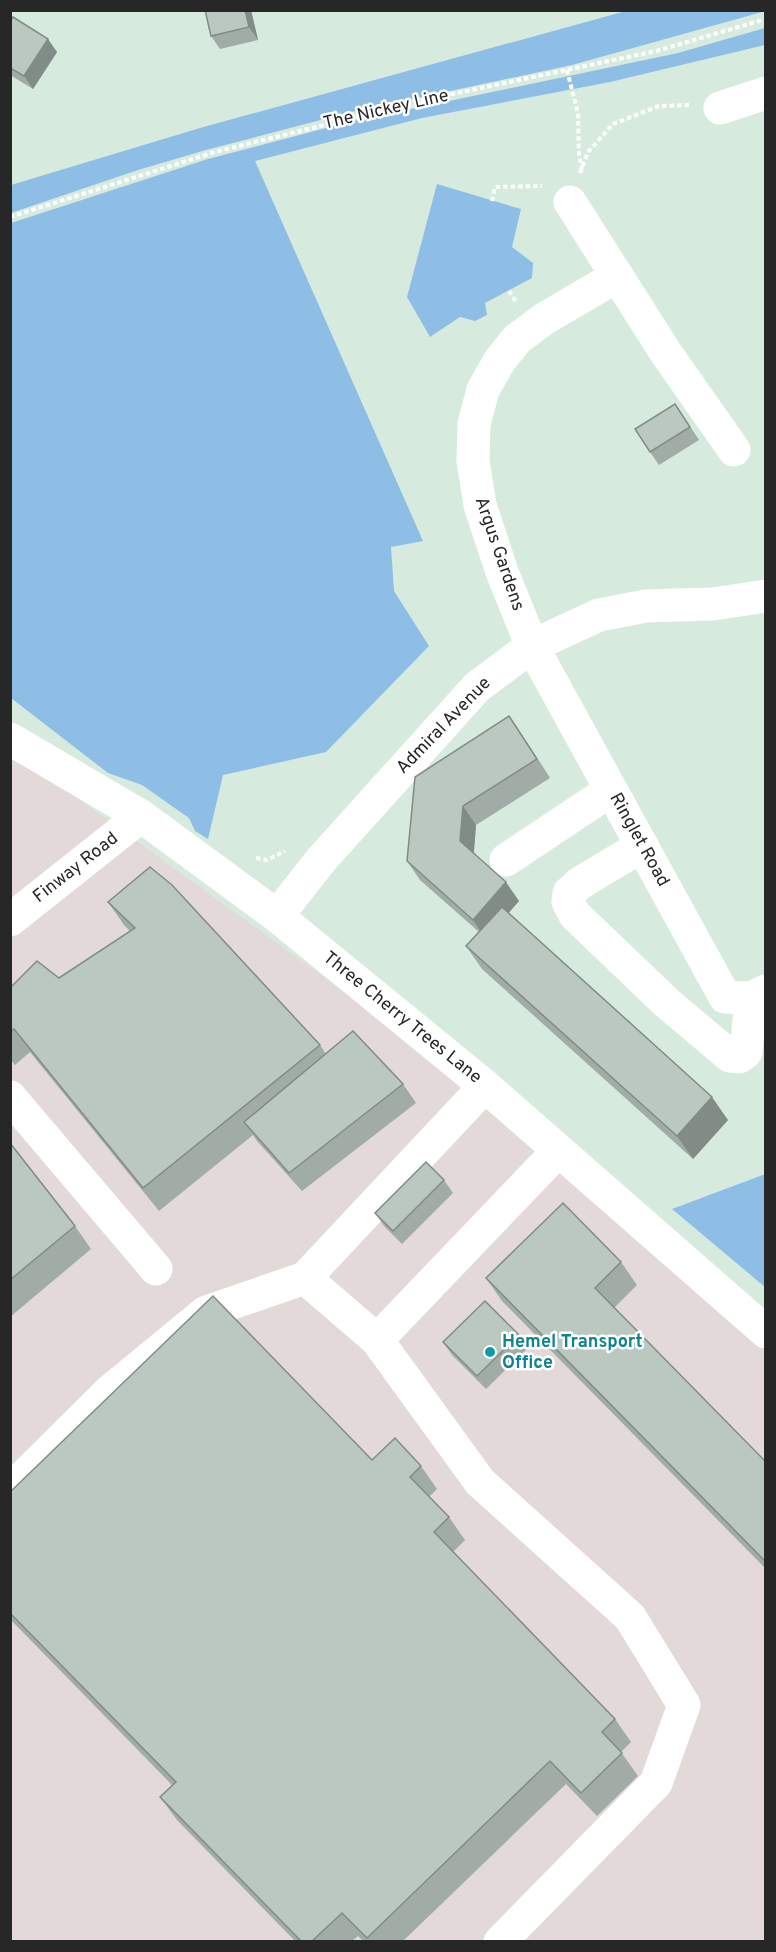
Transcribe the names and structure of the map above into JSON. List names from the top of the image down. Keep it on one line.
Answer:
{"streets":{"street":["Argus Gardens","Admiral Avenue","Ringlet Road","Finway Road","Three Cherry Trees Lane"],"path":["The Nickey Line"]},"crossings":[["Argus Gardens","Admiral Avenue"],["Argus Gardens","Ringlet Road"],["Admiral Avenue","Ringlet Road"],["Admiral Avenue","Three Cherry Trees Lane"],["Finway Road","Three Cherry Trees Lane"]],"places":["Hemel Transport Office"]}
